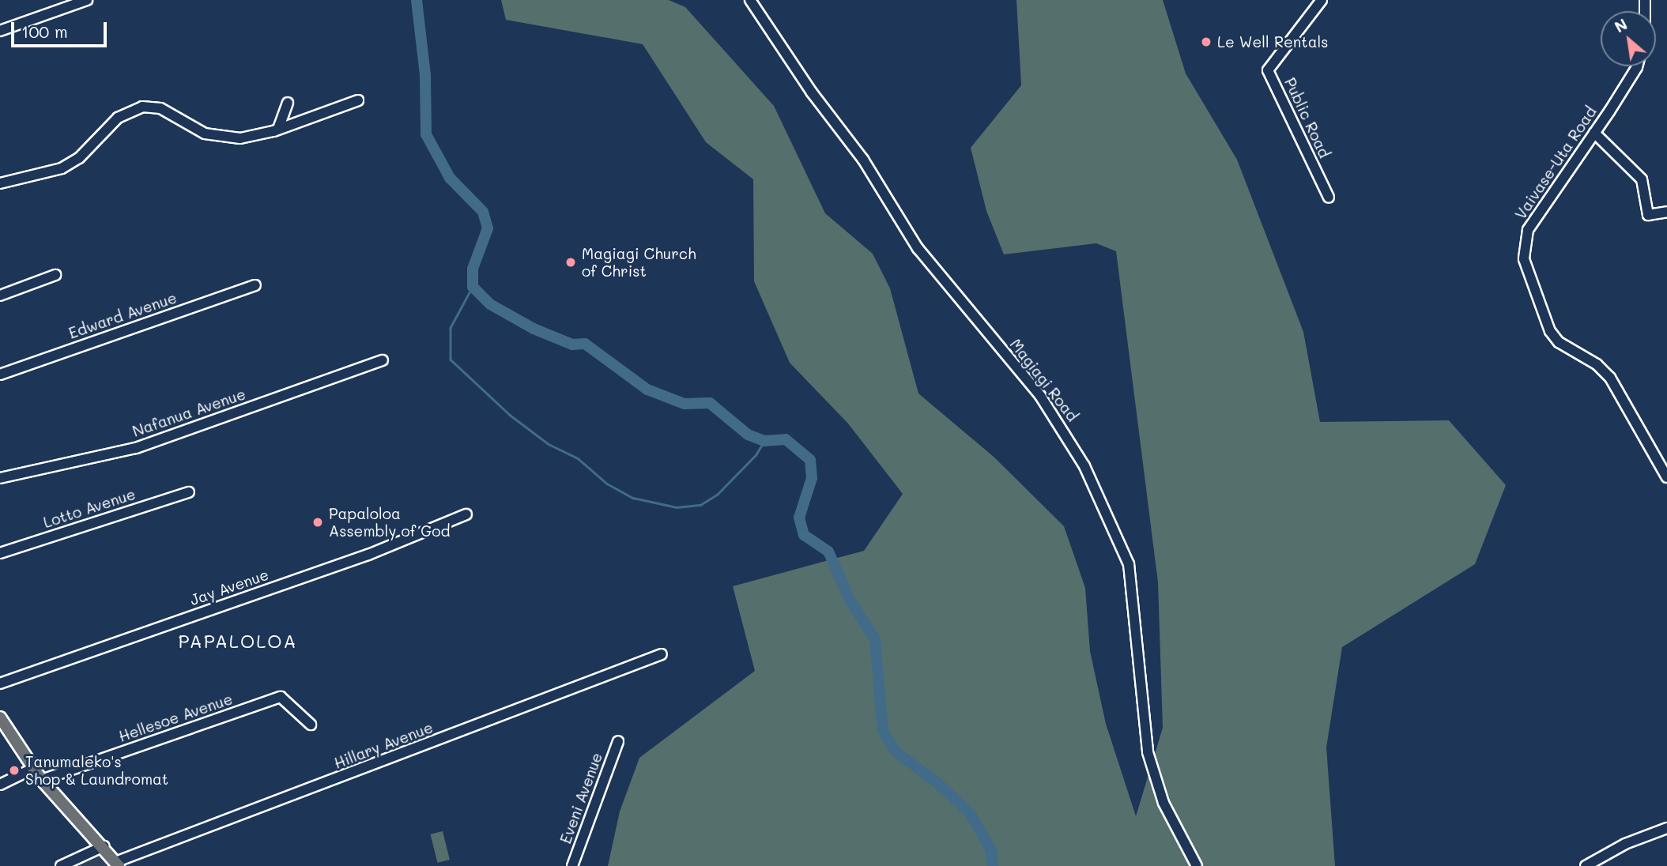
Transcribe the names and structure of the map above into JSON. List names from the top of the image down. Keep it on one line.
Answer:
{"streets":{"street":["Public Road","Vaivase-Uta Road","Edward Avenue","Magiagi Road","Nafanua Avenue","Lotto Avenue","Jay Avenue","Hellesoe Avenue","Hillary Avenue","Eveni Avenue"]},"districts":["PAPALOLOA"],"places":["Le Well Rentals","Magiagi Church of Christ","Papaloloa Assembly of God","Tanumaleko's Shop & Laundromat"],"scale_bar":"100 m","north":"top left"}
